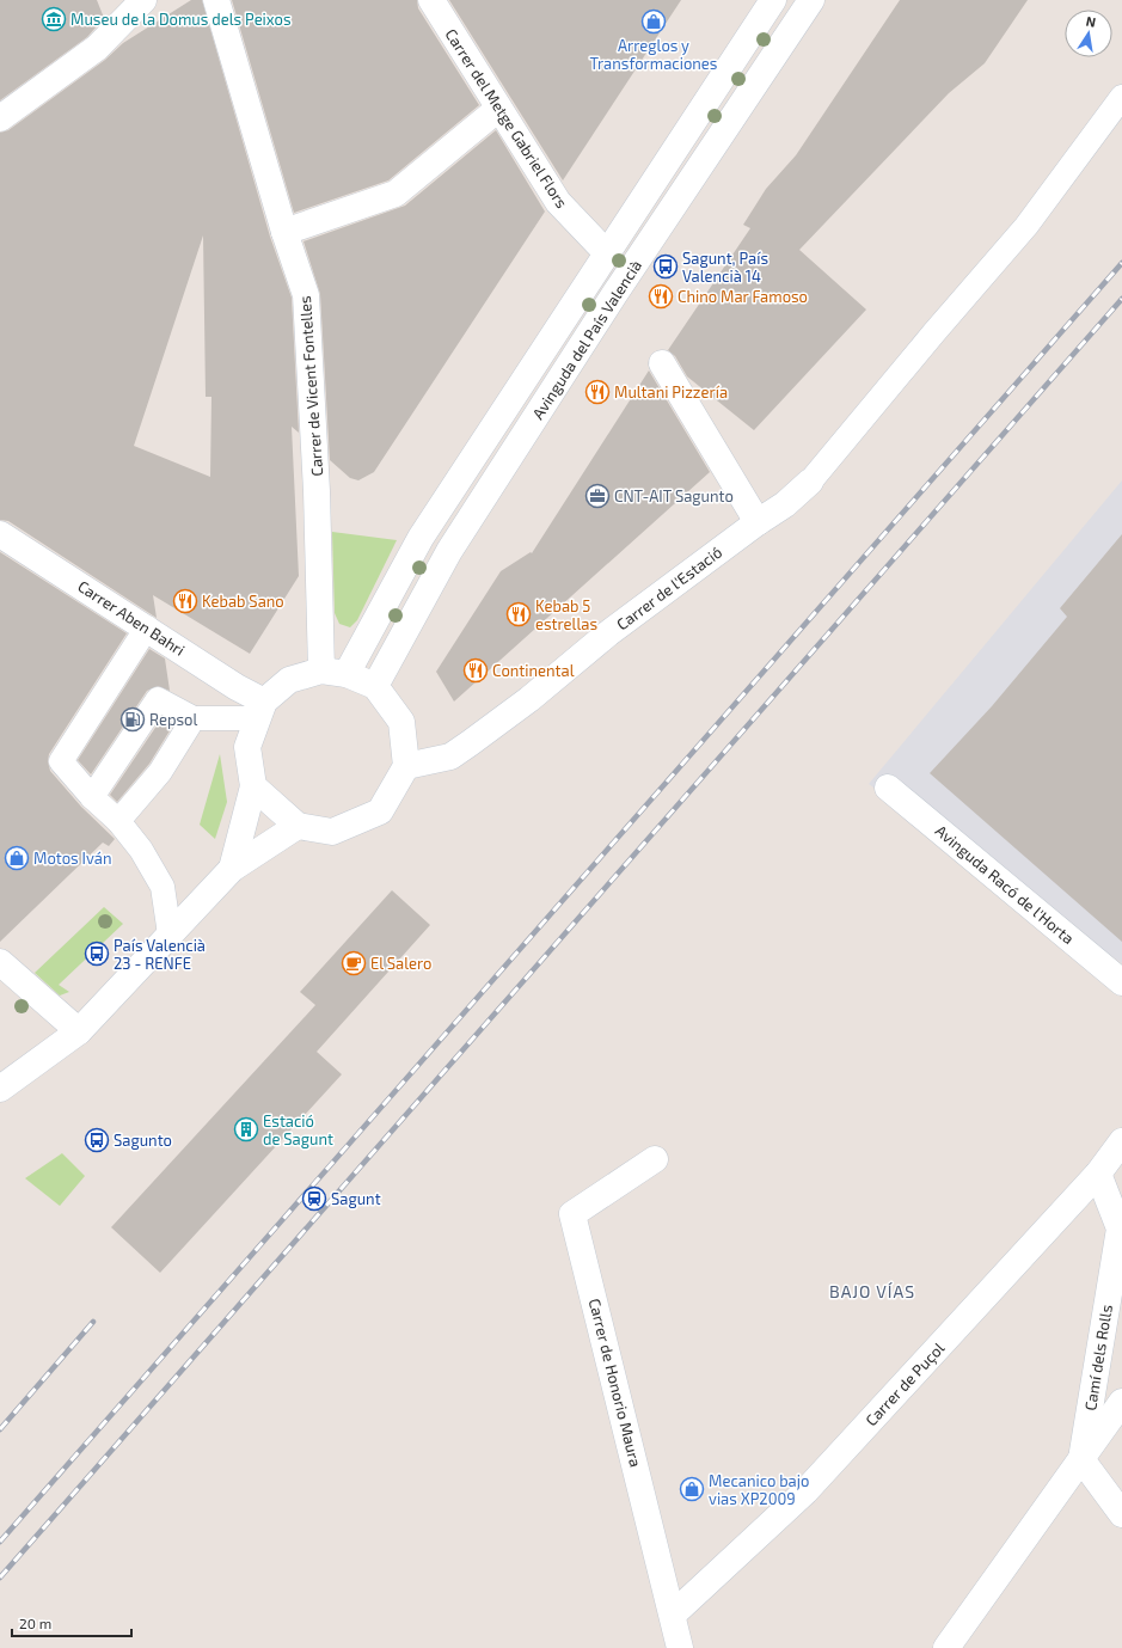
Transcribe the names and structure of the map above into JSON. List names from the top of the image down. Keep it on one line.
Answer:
{"streets":{"street":["Carrer del Metge Gabriel Flors","Avinguda del País Valencià","Carrer de Vicent Fontelles","Carrer de l'Estació","Carrer Aben Bahri","Avinguda Racó de l'Horta","Camí dels Rolls","Carrer de Honorio Maura","Carrer de Puçol"]},"crossings":[["Carrer del Metge Gabriel Flors","Avinguda del País Valencià"],["Avinguda del País Valencià","Carrer de Vicent Fontelles"],["Avinguda del País Valencià","Carrer de l'Estació"],["Avinguda del País Valencià","Carrer Aben Bahri"],["Carrer de Vicent Fontelles","Carrer de l'Estació"],["Carrer de Vicent Fontelles","Carrer Aben Bahri"],["Carrer de l'Estació","Carrer Aben Bahri"],["Camí dels Rolls","Carrer de Puçol"],["Carrer de Honorio Maura","Carrer de Puçol"]],"districts":["BAJO VÍAS"],"places":{"museum":["Museu de la Domus dels Peixos"],"shop":["Arreglos y Transformaciones","Motos Iván","Mecanico bajo vias XP2009"],"bus stop":["Sagunt, País Valencià 14","País Valencià 23 - RENFE","Sagunto"],"restaurant":["Chino Mar Famoso","Multani Pizzería","Kebab Sano","Kebab 5 estrellas","Continental"],"office":["CNT-AIT Sagunto"],"fuel station":["Repsol"],"cafe":["El Salero"],"building":["Estació de Sagunt"],"station":["Sagunt"]},"scale_bar":"20 m","north":"top"}
